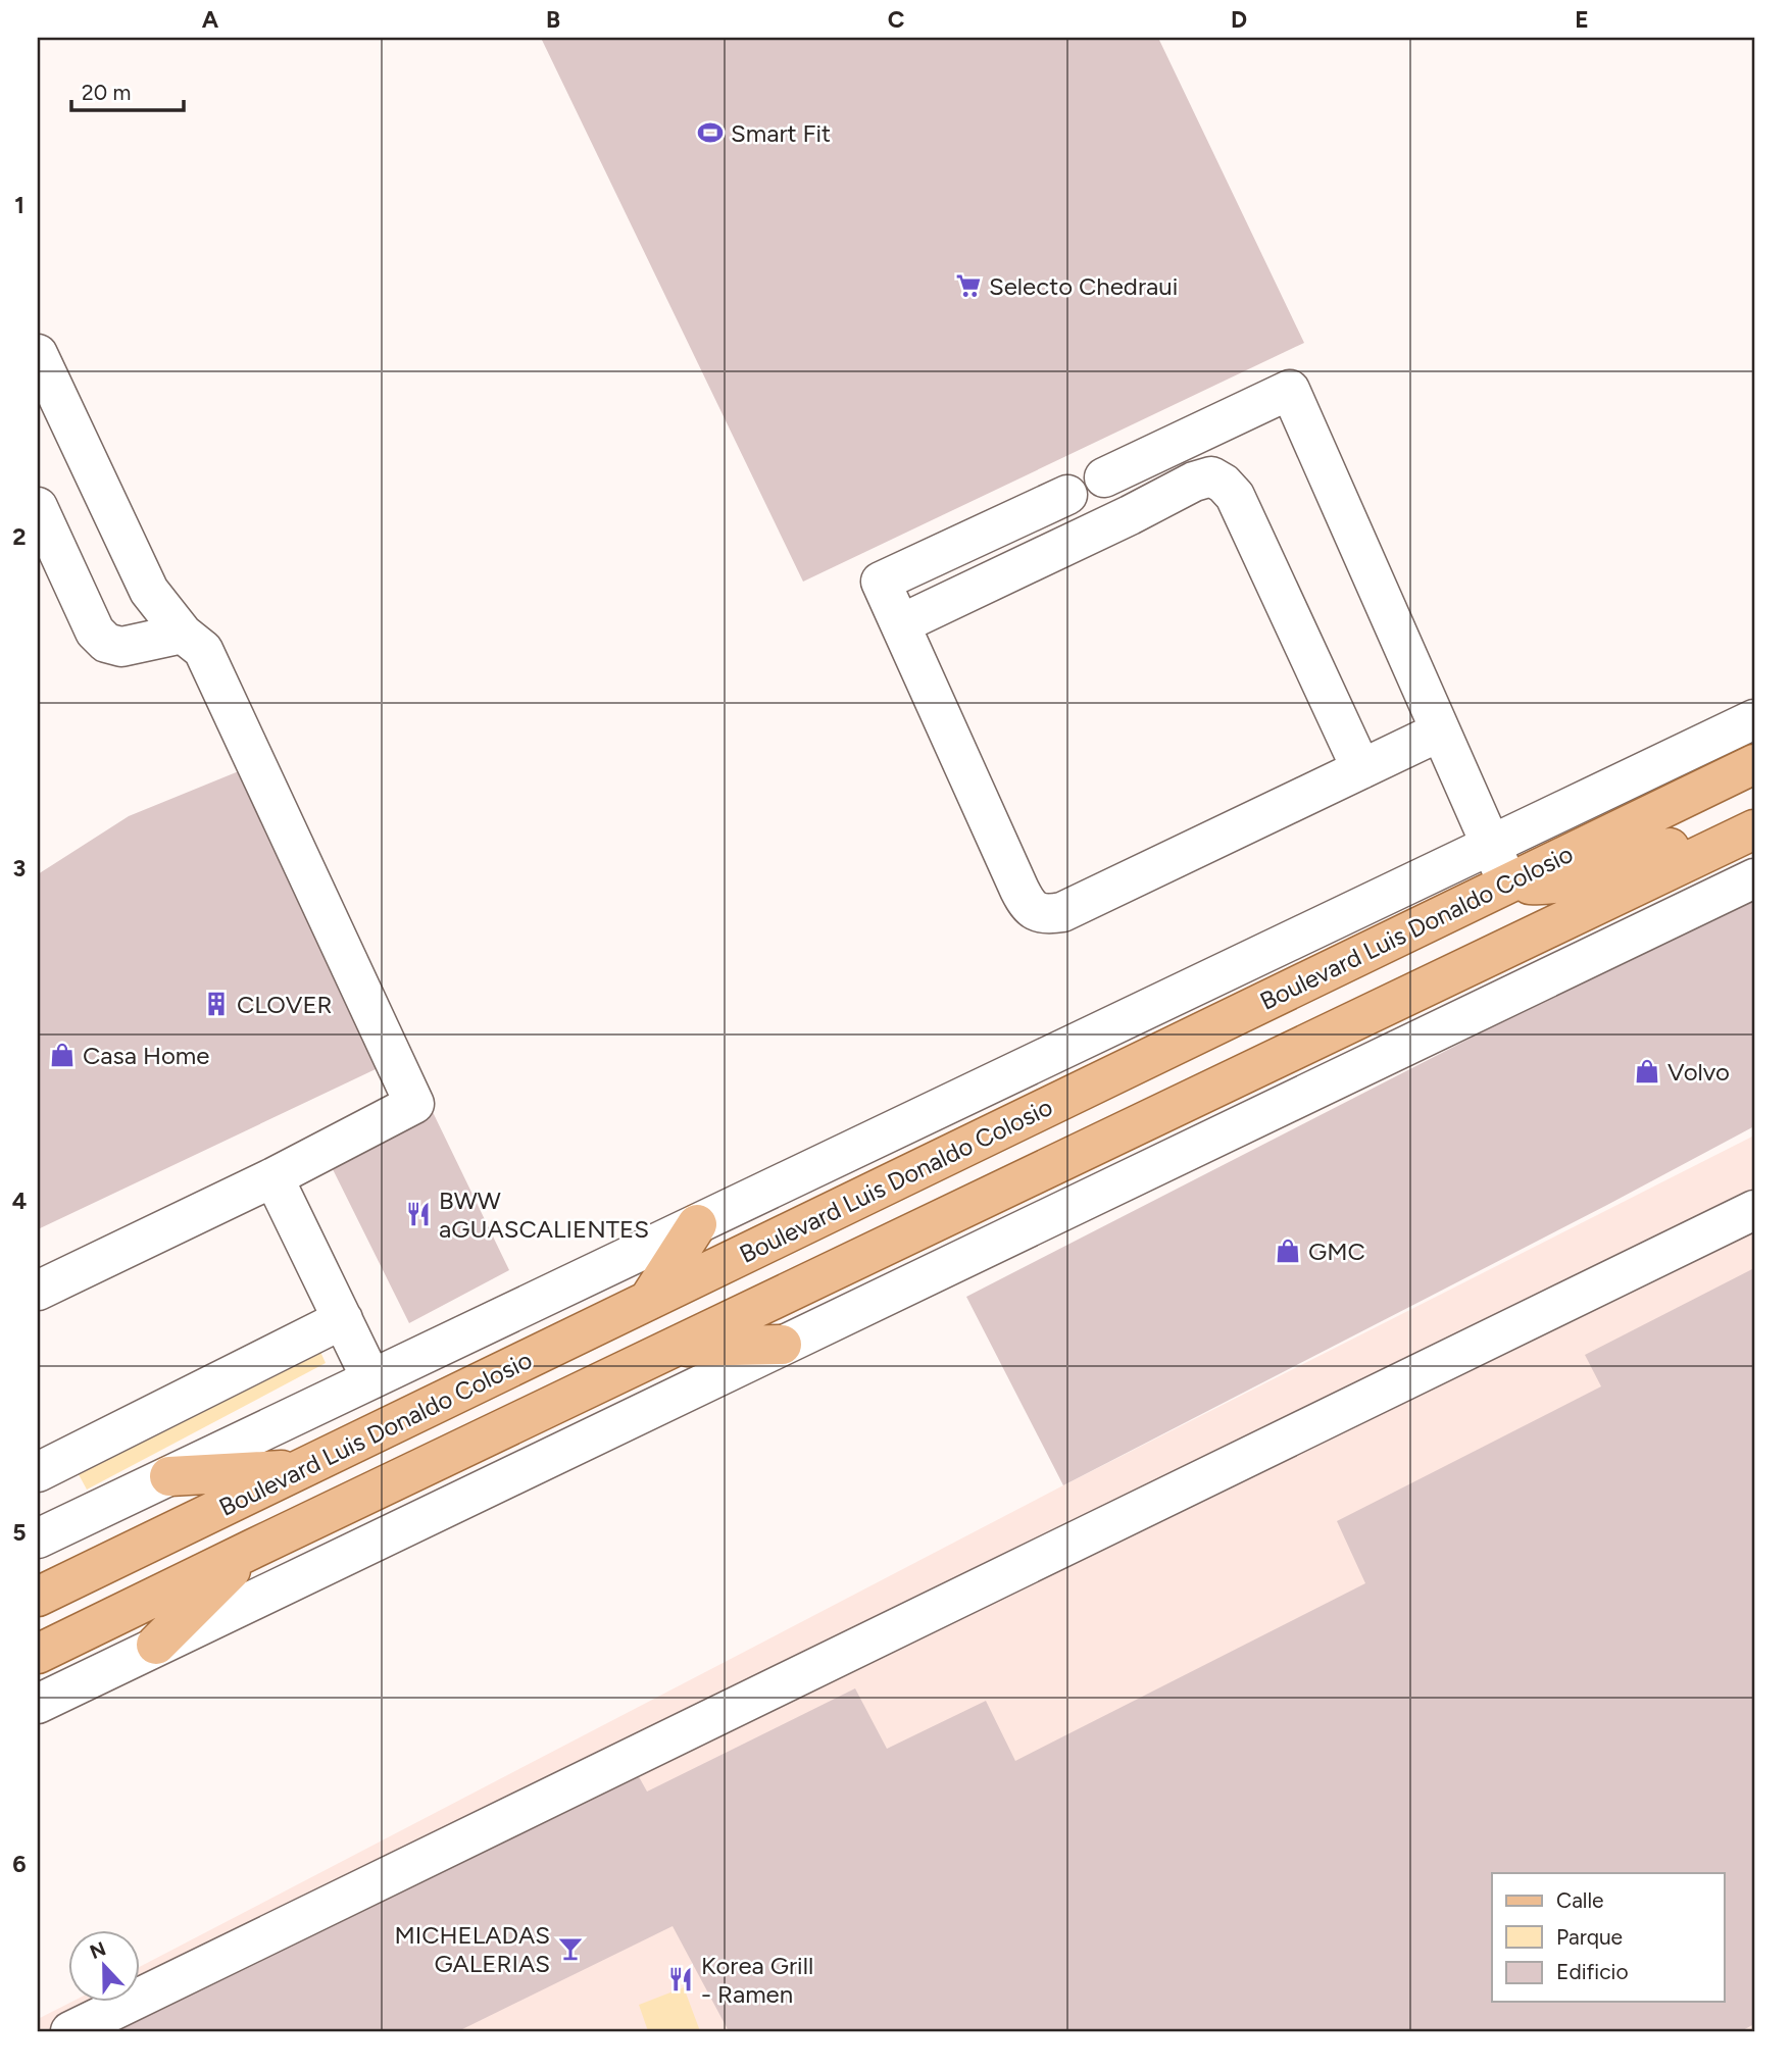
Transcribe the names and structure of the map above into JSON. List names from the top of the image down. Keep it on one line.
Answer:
{"streets":{"main road":["Boulevard Luis Donaldo Colosio"]},"places":{"sports":["Smart Fit"],"supermarket":["Selecto Chedraui"],"building":["CLOVER"],"shop":["Casa Home","Volvo","GMC"],"restaurant":["BWW aGUASCALIENTES","Korea Grill - Ramen"],"bar":["MICHELADAS GALERIAS"]},"legend":["Calle","Parque","Edificio"],"scale_bar":"20 m","north":"top","grid":{"columns":["A","B","C","D","E"],"rows":["1","2","3","4","5","6"]}}
